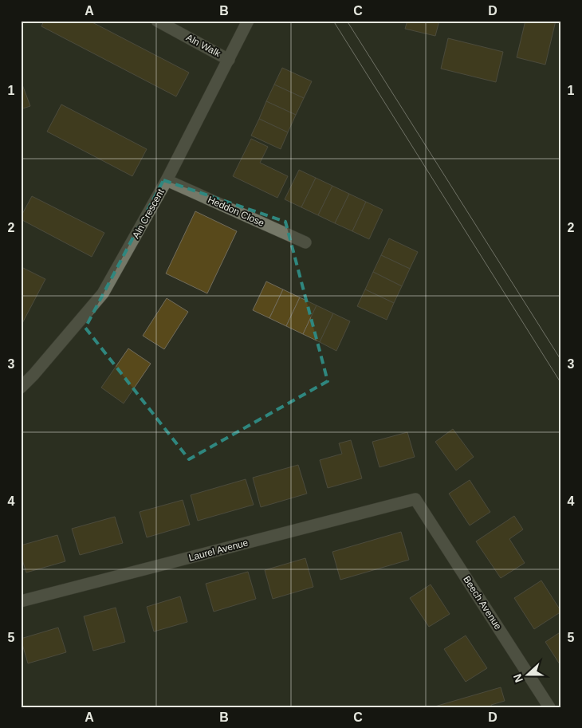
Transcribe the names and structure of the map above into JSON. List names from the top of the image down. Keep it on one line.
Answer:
{"streets":{"street":["Aln Walk","Heddon Close","Aln Crescent","Laurel Avenue","Beech Avenue"]},"crossings":[["Aln Walk","Aln Crescent"],["Heddon Close","Aln Crescent"],["Laurel Avenue","Beech Avenue"]],"north":"left","grid":{"columns":["A","B","C","D"],"rows":["1","2","3","4","5"]}}
